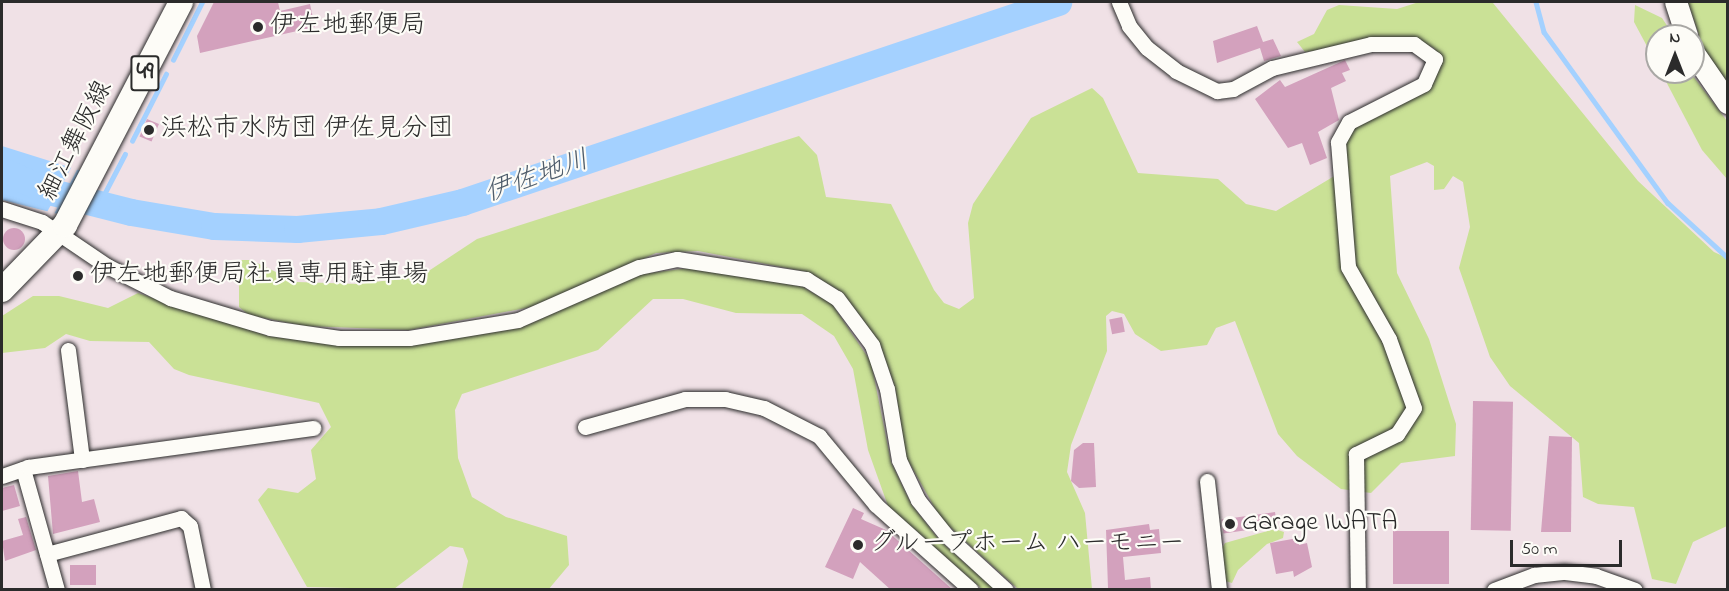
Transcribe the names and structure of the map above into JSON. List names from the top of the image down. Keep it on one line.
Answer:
{"streets":{"main road":["49","細江舞阪線"]},"water":["伊佐地川"],"places":["伊左地郵便局","浜松市水防団 伊佐見分団","伊左地郵便局社員専用駐車場","Garage IWATA","グループホーム ハーモニー"],"scale_bar":"50 m","north":"top"}
